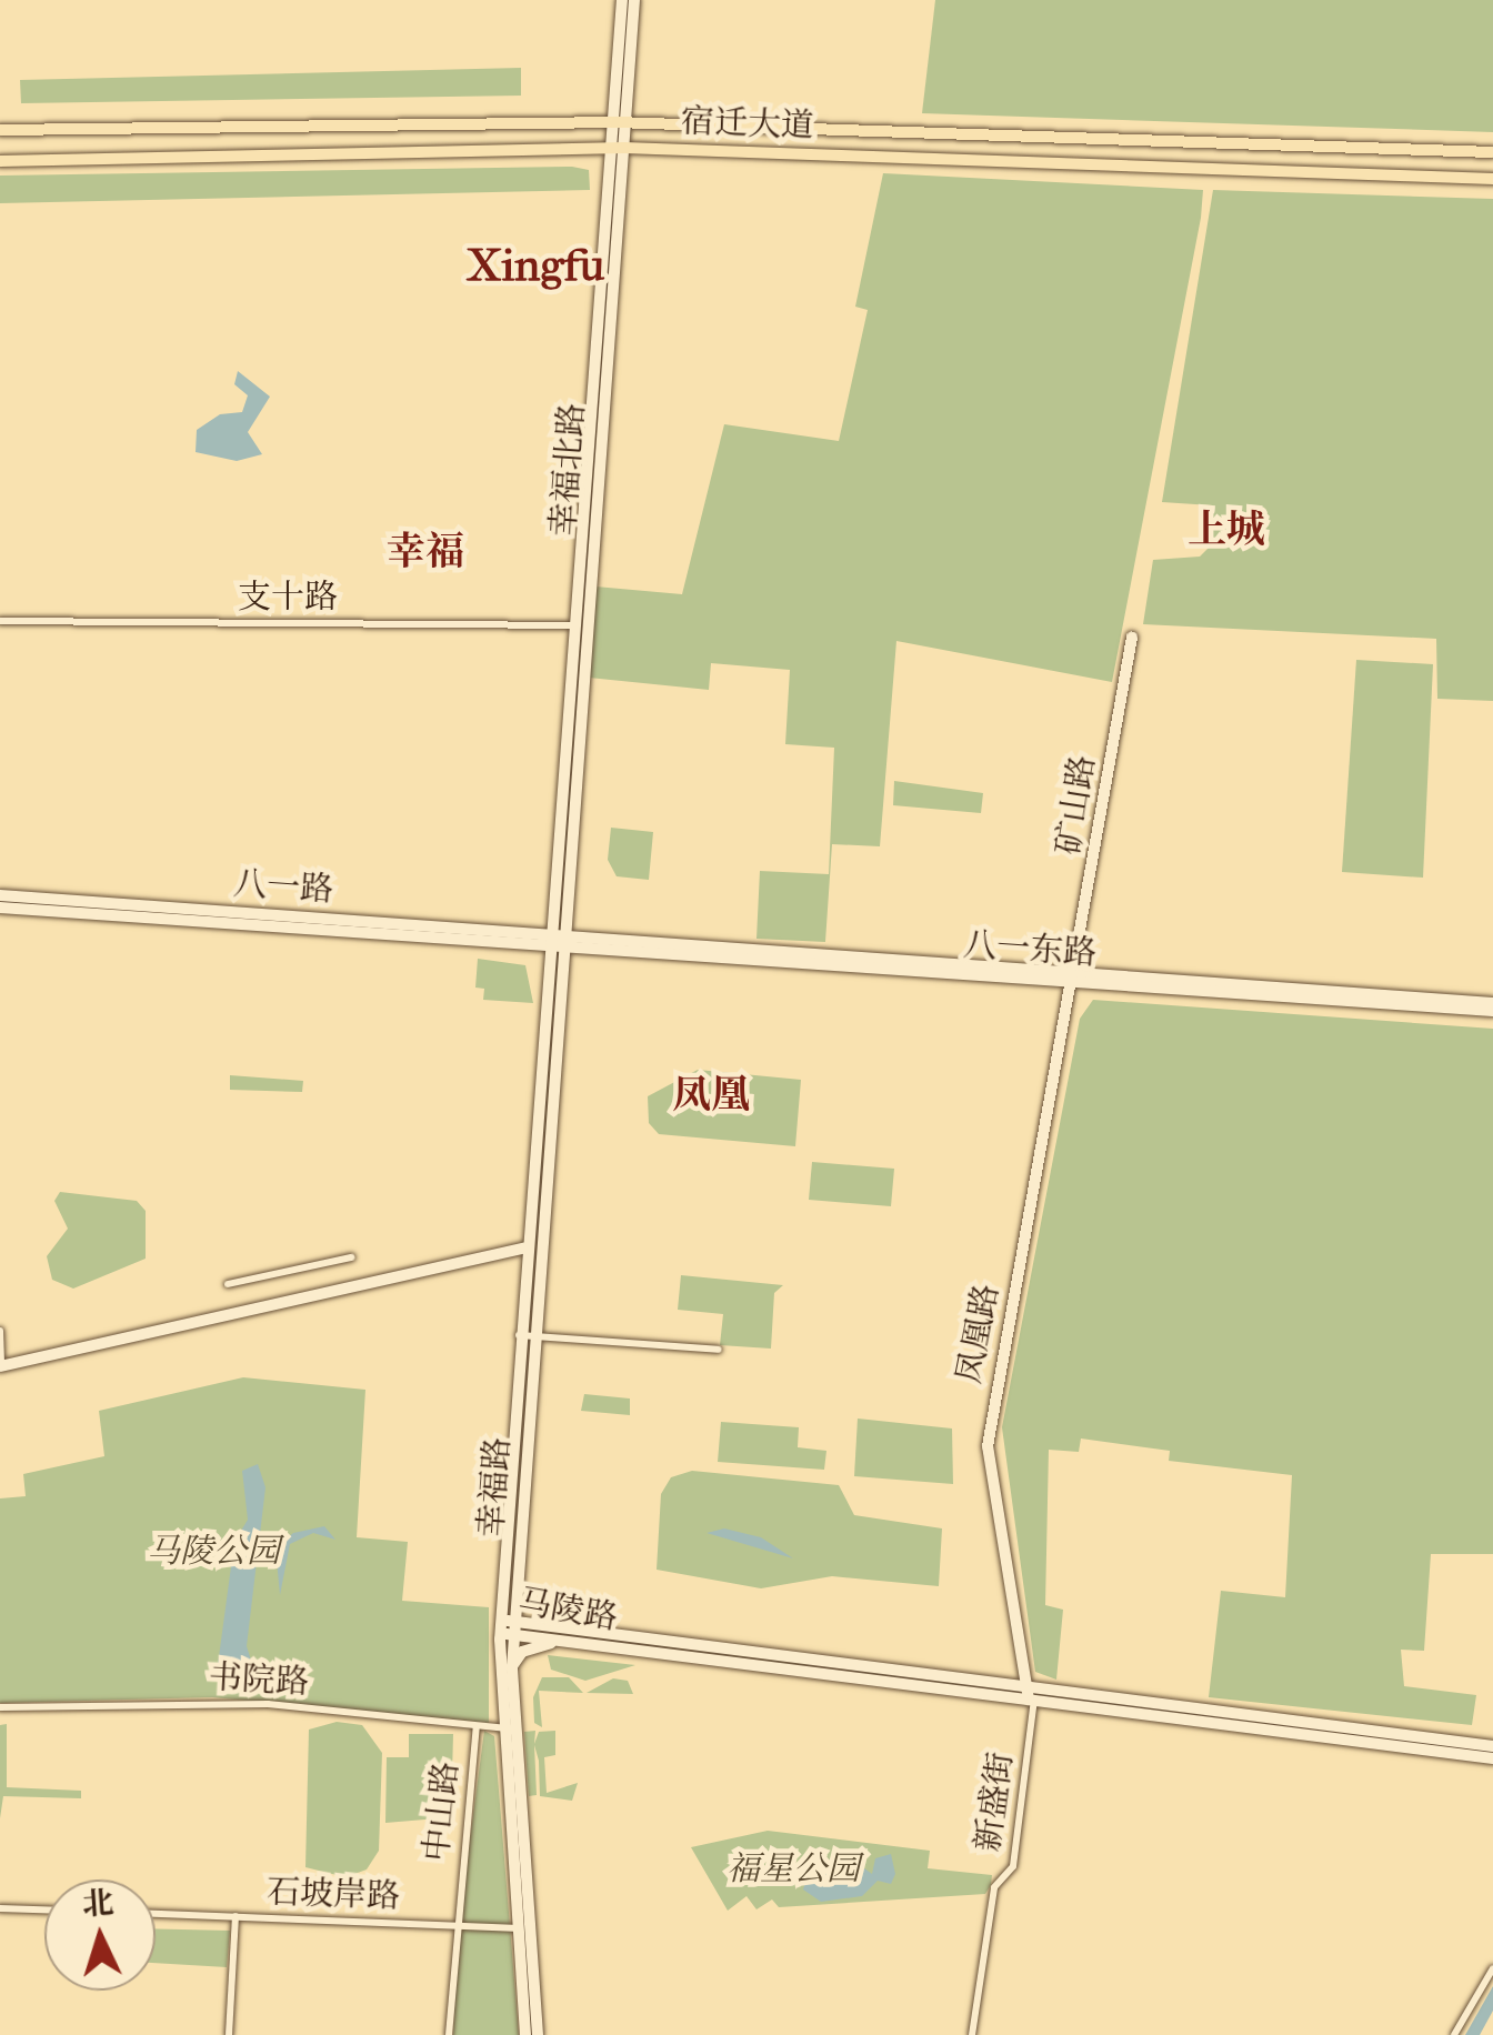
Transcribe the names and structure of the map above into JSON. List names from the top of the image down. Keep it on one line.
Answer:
{"streets":{"main road":["宿迁大道","幸福北路","矿山路","八一路","八一东路","凤凰路","幸福路","马陵路"],"street":["支十路","书院路","新盛街","中山路","石坡岸路"]},"crossings":[["宿迁大道","幸福北路"],["幸福北路","支十路"],["幸福北路","八一路"],["幸福北路","八一东路"],["幸福北路","幸福路"],["矿山路","八一东路"],["矿山路","凤凰路"],["八一路","八一东路"],["八一路","幸福路"],["八一东路","凤凰路"],["八一东路","幸福路"],["凤凰路","马陵路"],["凤凰路","新盛街"],["幸福路","马陵路"],["幸福路","书院路"],["幸福路","石坡岸路"],["马陵路","新盛街"],["书院路","中山路"],["中山路","石坡岸路"]],"districts":["Xingfu","上城","幸福","凤凰"],"parks":["马陵公园","福星公园"],"north":"top"}
